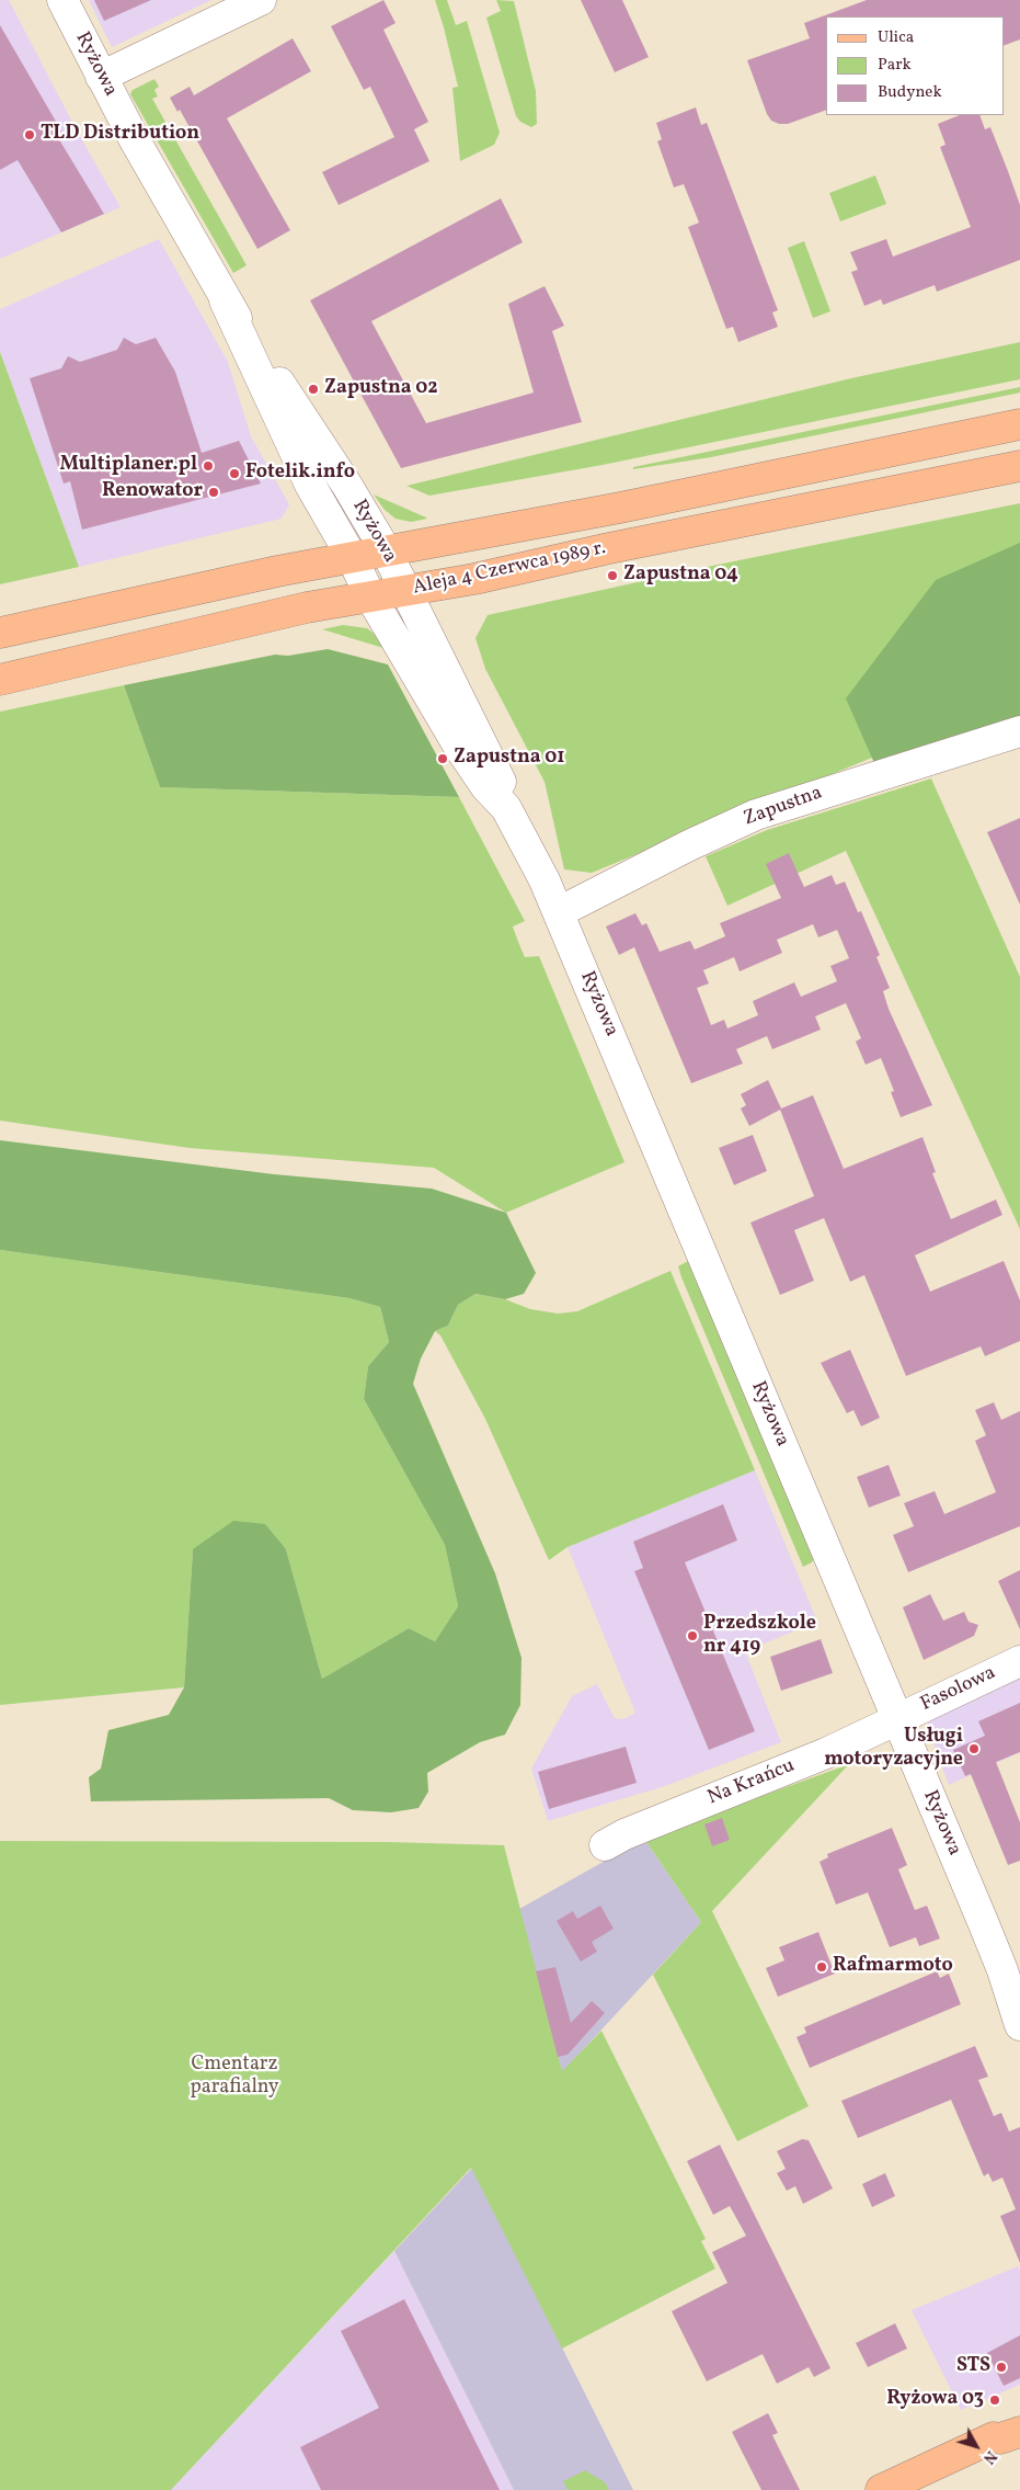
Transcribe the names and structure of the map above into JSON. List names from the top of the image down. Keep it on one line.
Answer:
{"streets":{"main road":["Aleja 4 Czerwca 1989 r."],"street":["Ryżowa","Zapustna","Fasolowa","Na Krańcu"]},"crossings":[["Ryżowa","Aleja 4 Czerwca 1989 r."],["Ryżowa","Zapustna"],["Ryżowa","Fasolowa"],["Ryżowa","Na Krańcu"],["Fasolowa","Na Krańcu"]],"parks":["Cmentarz parafialny"],"places":["TLD Distribution","Zapustna 02","Multiplaner.pl","Fotelik.info","Renowator","Zapustna 04","Zapustna 01","Przedszkole nr 419","Usługi motoryzacyjne","Rafmarmoto","STS","Ryżowa 03"],"legend":["Ulica","Park","Budynek"],"north":"bottom right"}
